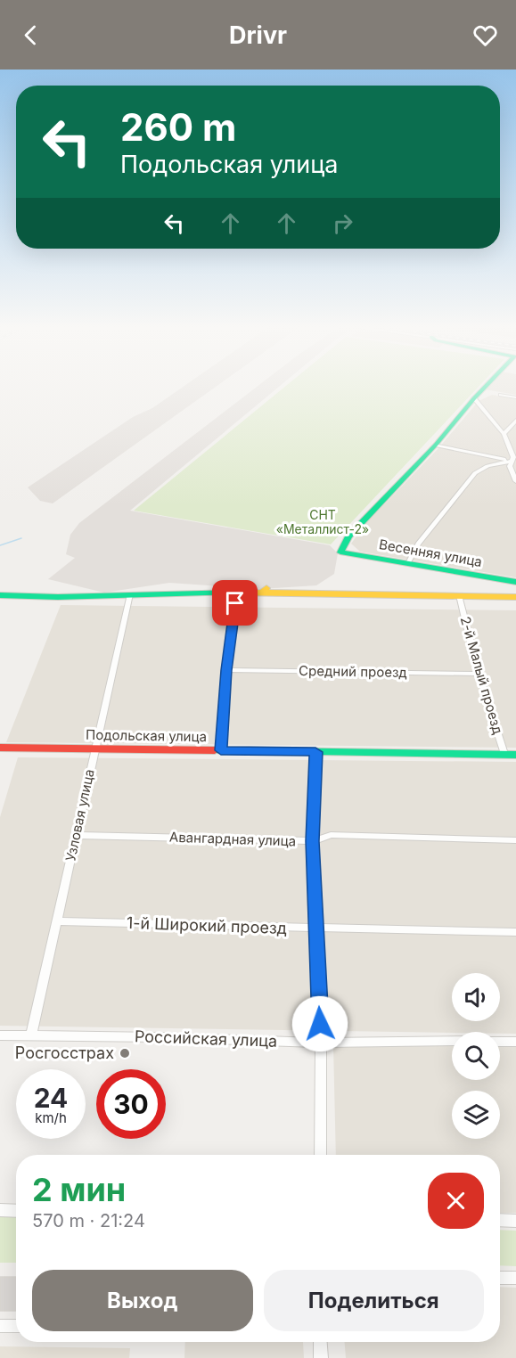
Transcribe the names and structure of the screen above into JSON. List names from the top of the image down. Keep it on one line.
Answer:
{"streets":{"street":["Весенняя улица","Средний проезд","2-й Малый проезд","Подольская улица","Узловая улица","Авангардная улица","1-й Широкий проезд","Российская улица"]},"crossings":[["Средний проезд","2-й Малый проезд"],["2-й Малый проезд","Подольская улица"],["Подольская улица","Узловая улица"],["Узловая улица","Авангардная улица"],["Узловая улица","1-й Широкий проезд"],["Узловая улица","Российская улица"]],"parks":["СНТ «Металлист-2»"],"places":["Росгосстрах"],"page":{"header":"Drivr","turn":["260 m","Подольская улица"],"speed":"24 km/h","limit":"30","heading":["2 мин","570 m · 21:24"],"buttons":["Выход","Поделиться"]}}
